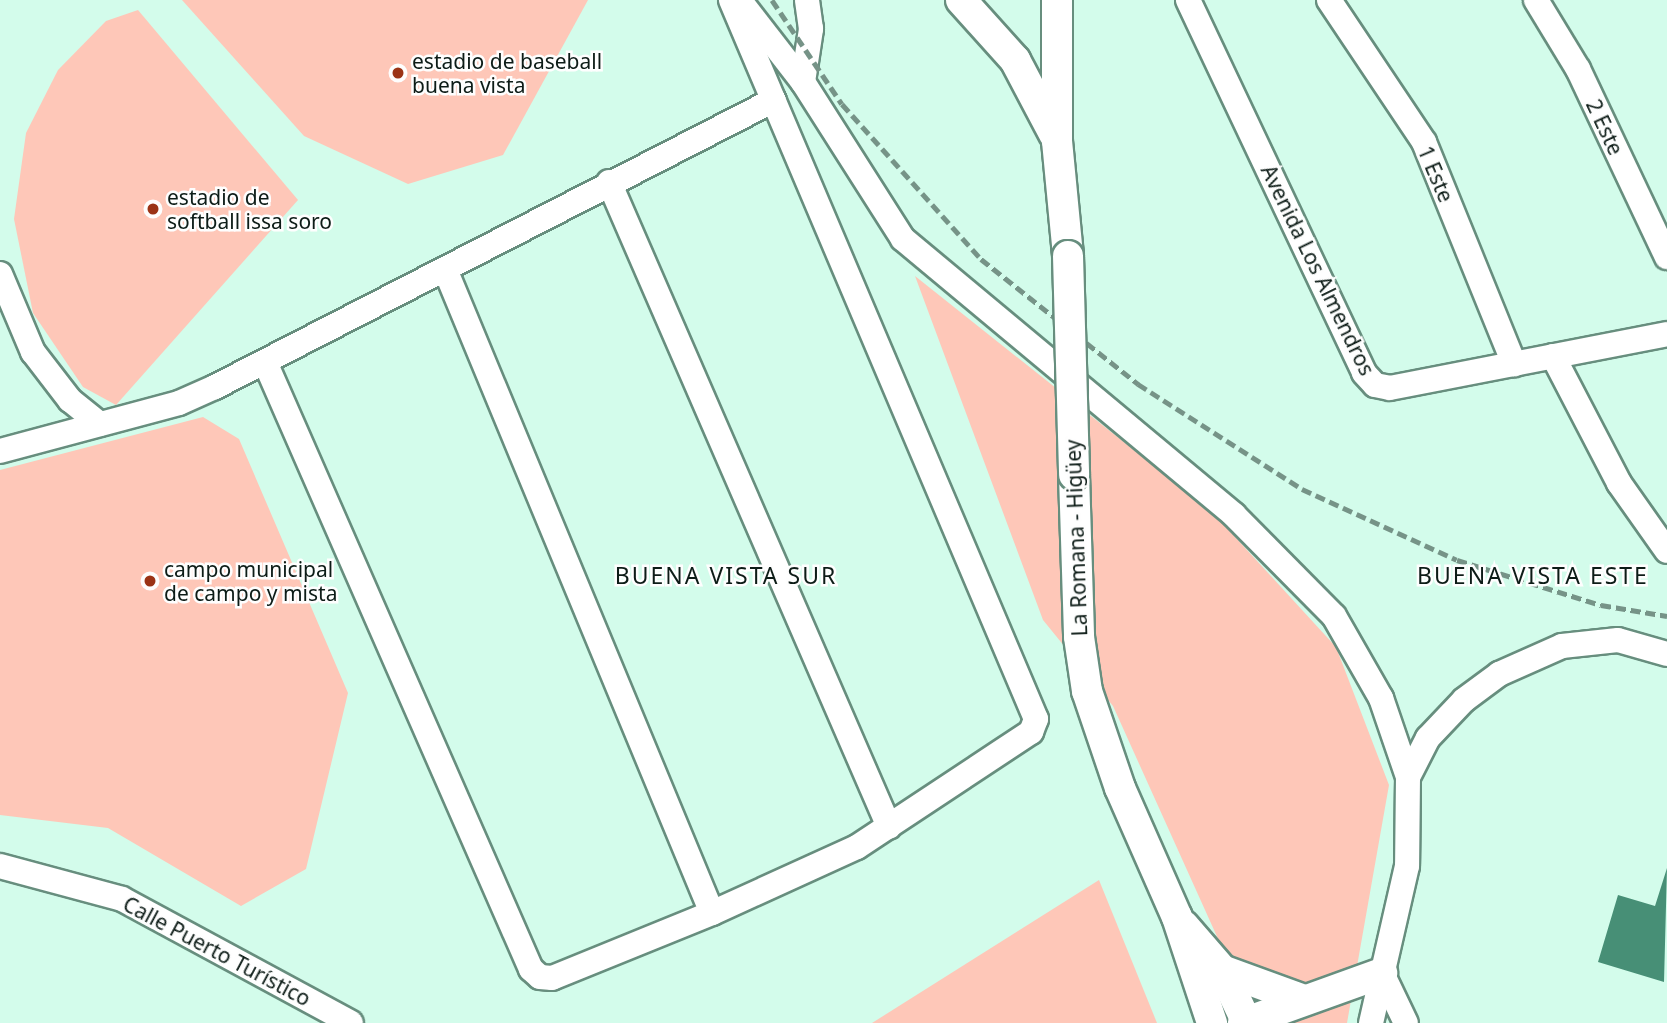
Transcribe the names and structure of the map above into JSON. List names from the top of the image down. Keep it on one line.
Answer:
{"streets":{"main road":["La Romana - Higüey"],"street":["2 Este","1 Este","Avenida Los Almendros","Calle Puerto Turístico"]},"crossings":[["1 Este","Avenida Los Almendros"]],"districts":["BUENA VISTA SUR","BUENA VISTA ESTE"],"places":["estadio de baseball buena vista","estadio de softball issa soro","campo municipal de campo y mista"]}
